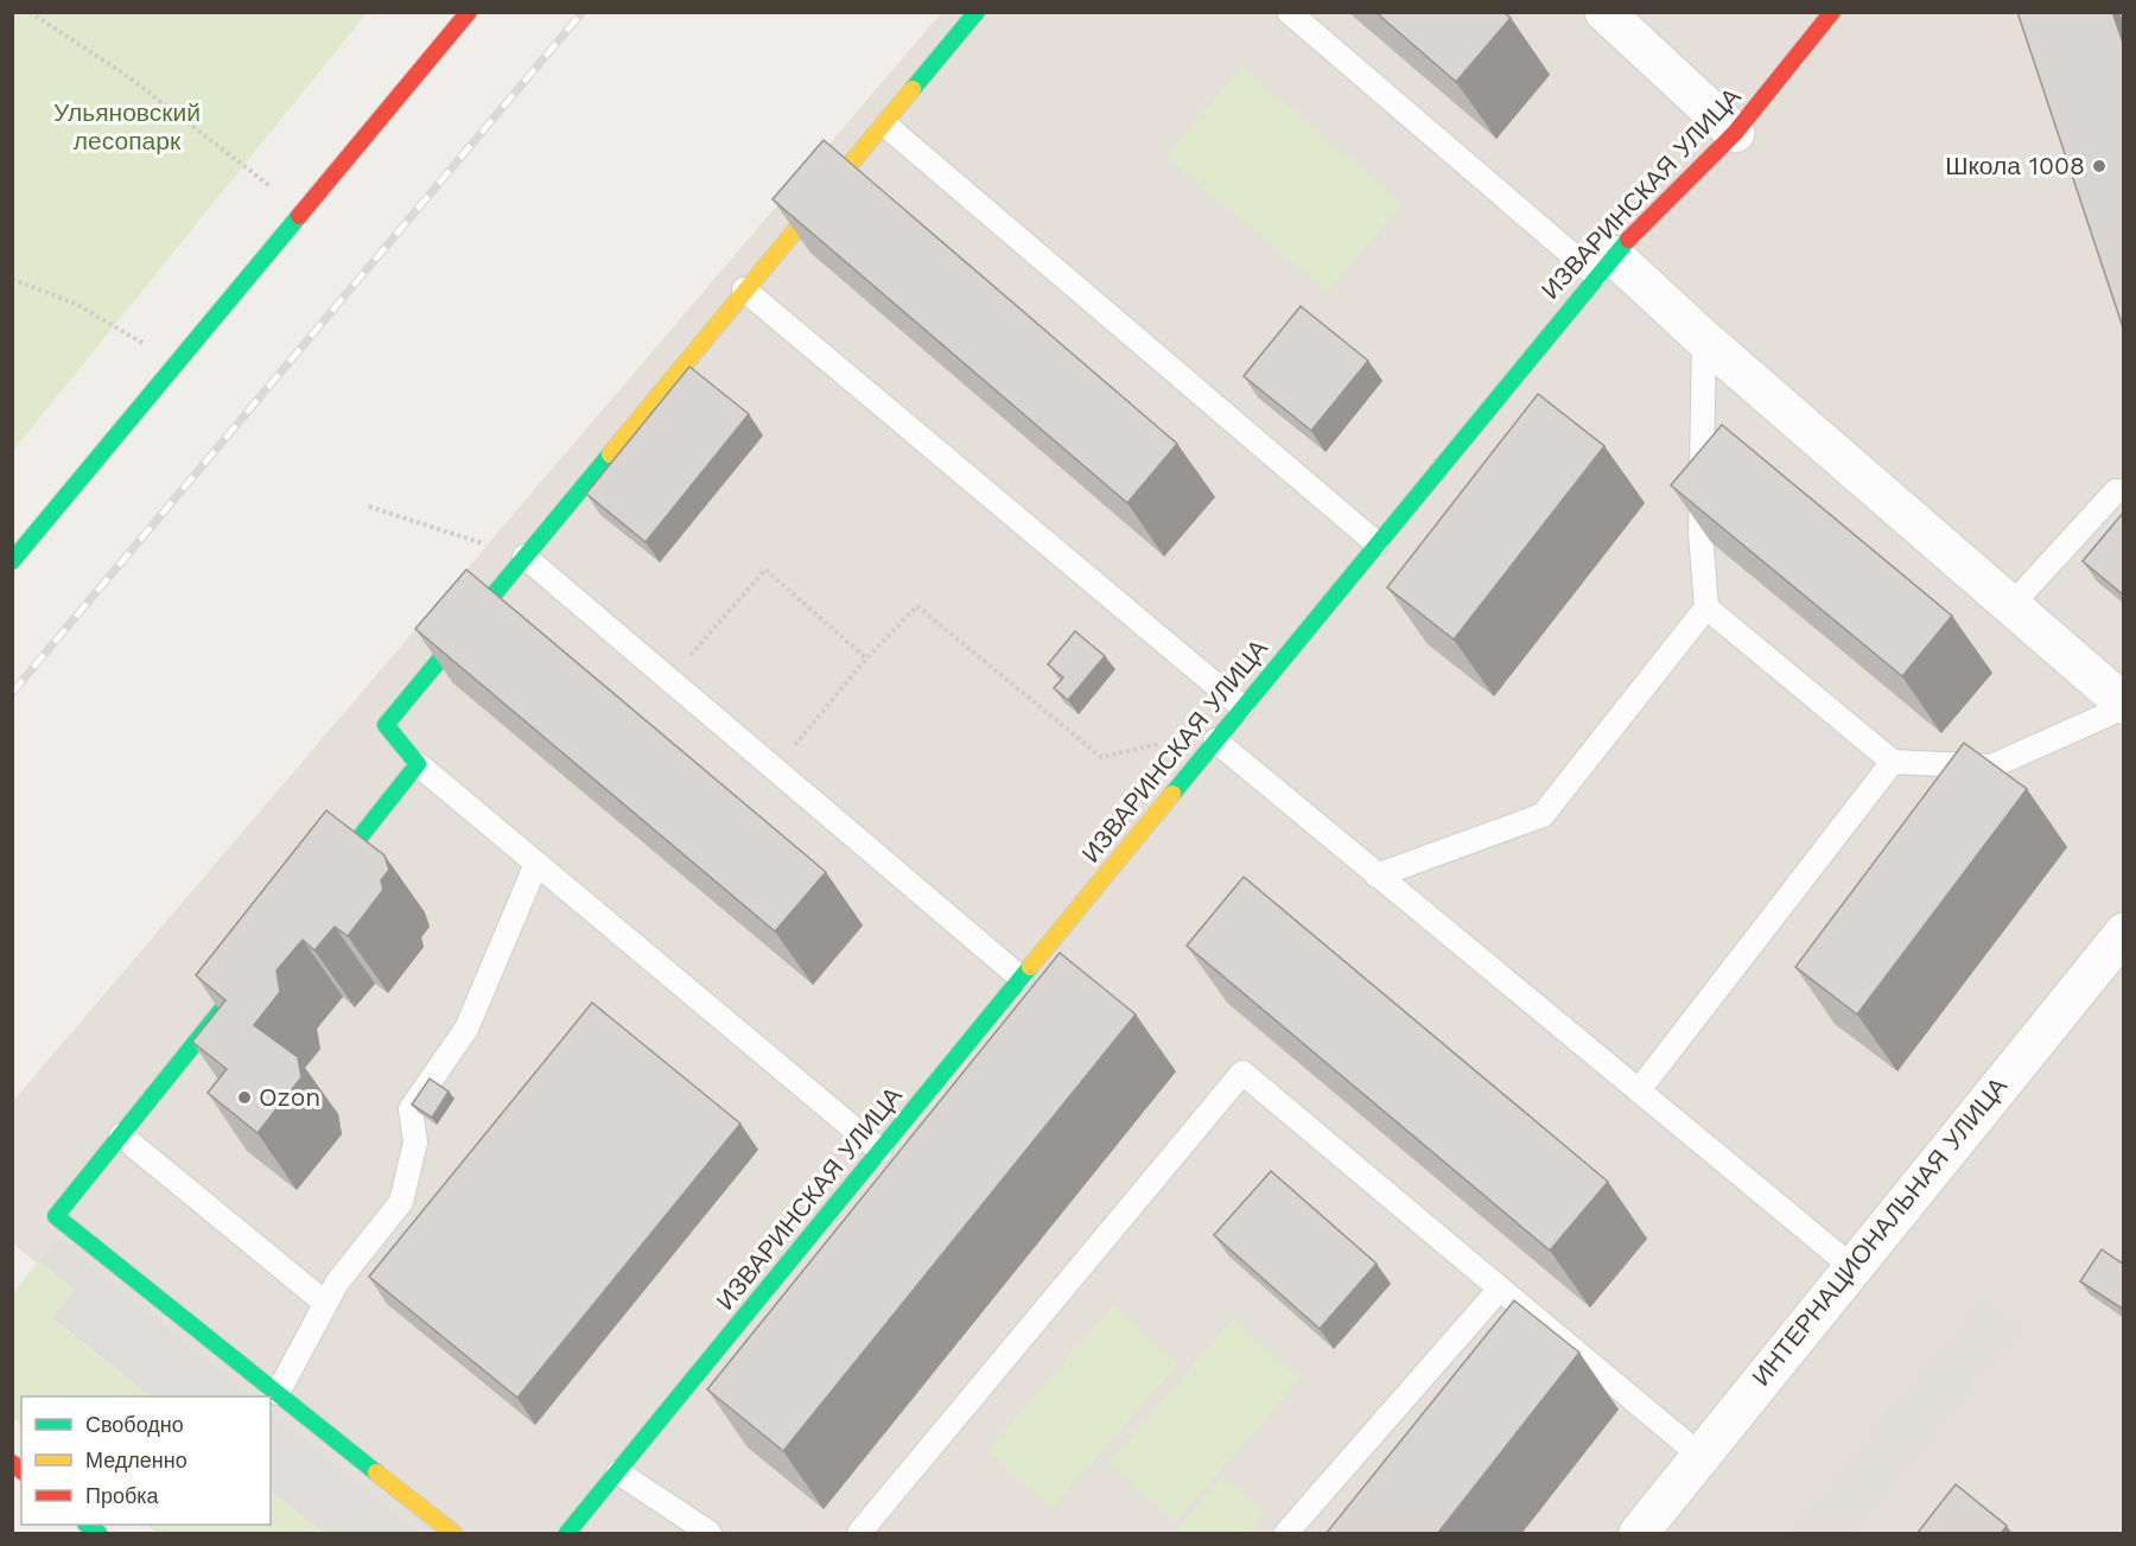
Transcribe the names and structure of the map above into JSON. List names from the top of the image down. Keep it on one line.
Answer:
{"streets":{"street":["ИЗВАРИНСКАЯ УЛИЦА","ИНТЕРНАЦИОНАЛЬНАЯ УЛИЦА"]},"parks":["Ульяновский лесопарк"],"places":["Школа 1008","Ozon"],"legend":["Свободно","Медленно","Пробка"]}
